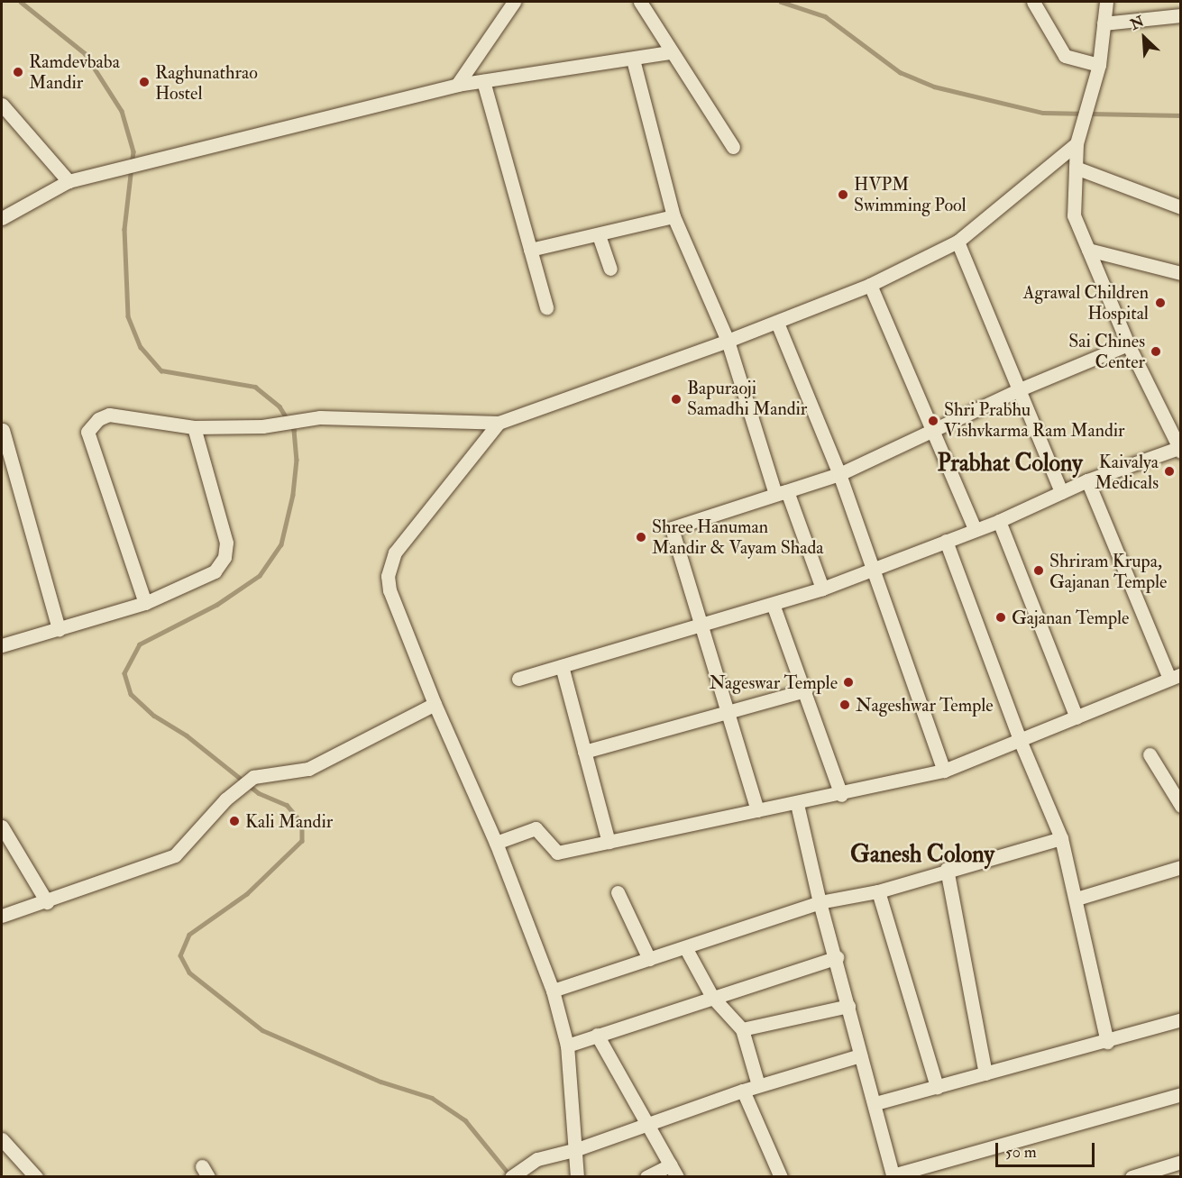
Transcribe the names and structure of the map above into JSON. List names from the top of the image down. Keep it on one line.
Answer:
{"districts":["Prabhat Colony","Ganesh Colony"],"places":["Ramdevbaba Mandir","Raghunathrao Hostel","HVPM Swimming Pool","Agrawal Children Hospital","Sai Chines Center","Bapuraoji Samadhi Mandir","Shri Prabhu Vishvkarma Ram Mandir","Kaivalya Medicals","Shree Hanuman Mandir & Vayam Shada","Shriram Krupa, Gajanan Temple","Gajanan Temple","Nageswar Temple","Nageshwar Temple","Kali Mandir"],"scale_bar":"50 m","north":"top left"}
